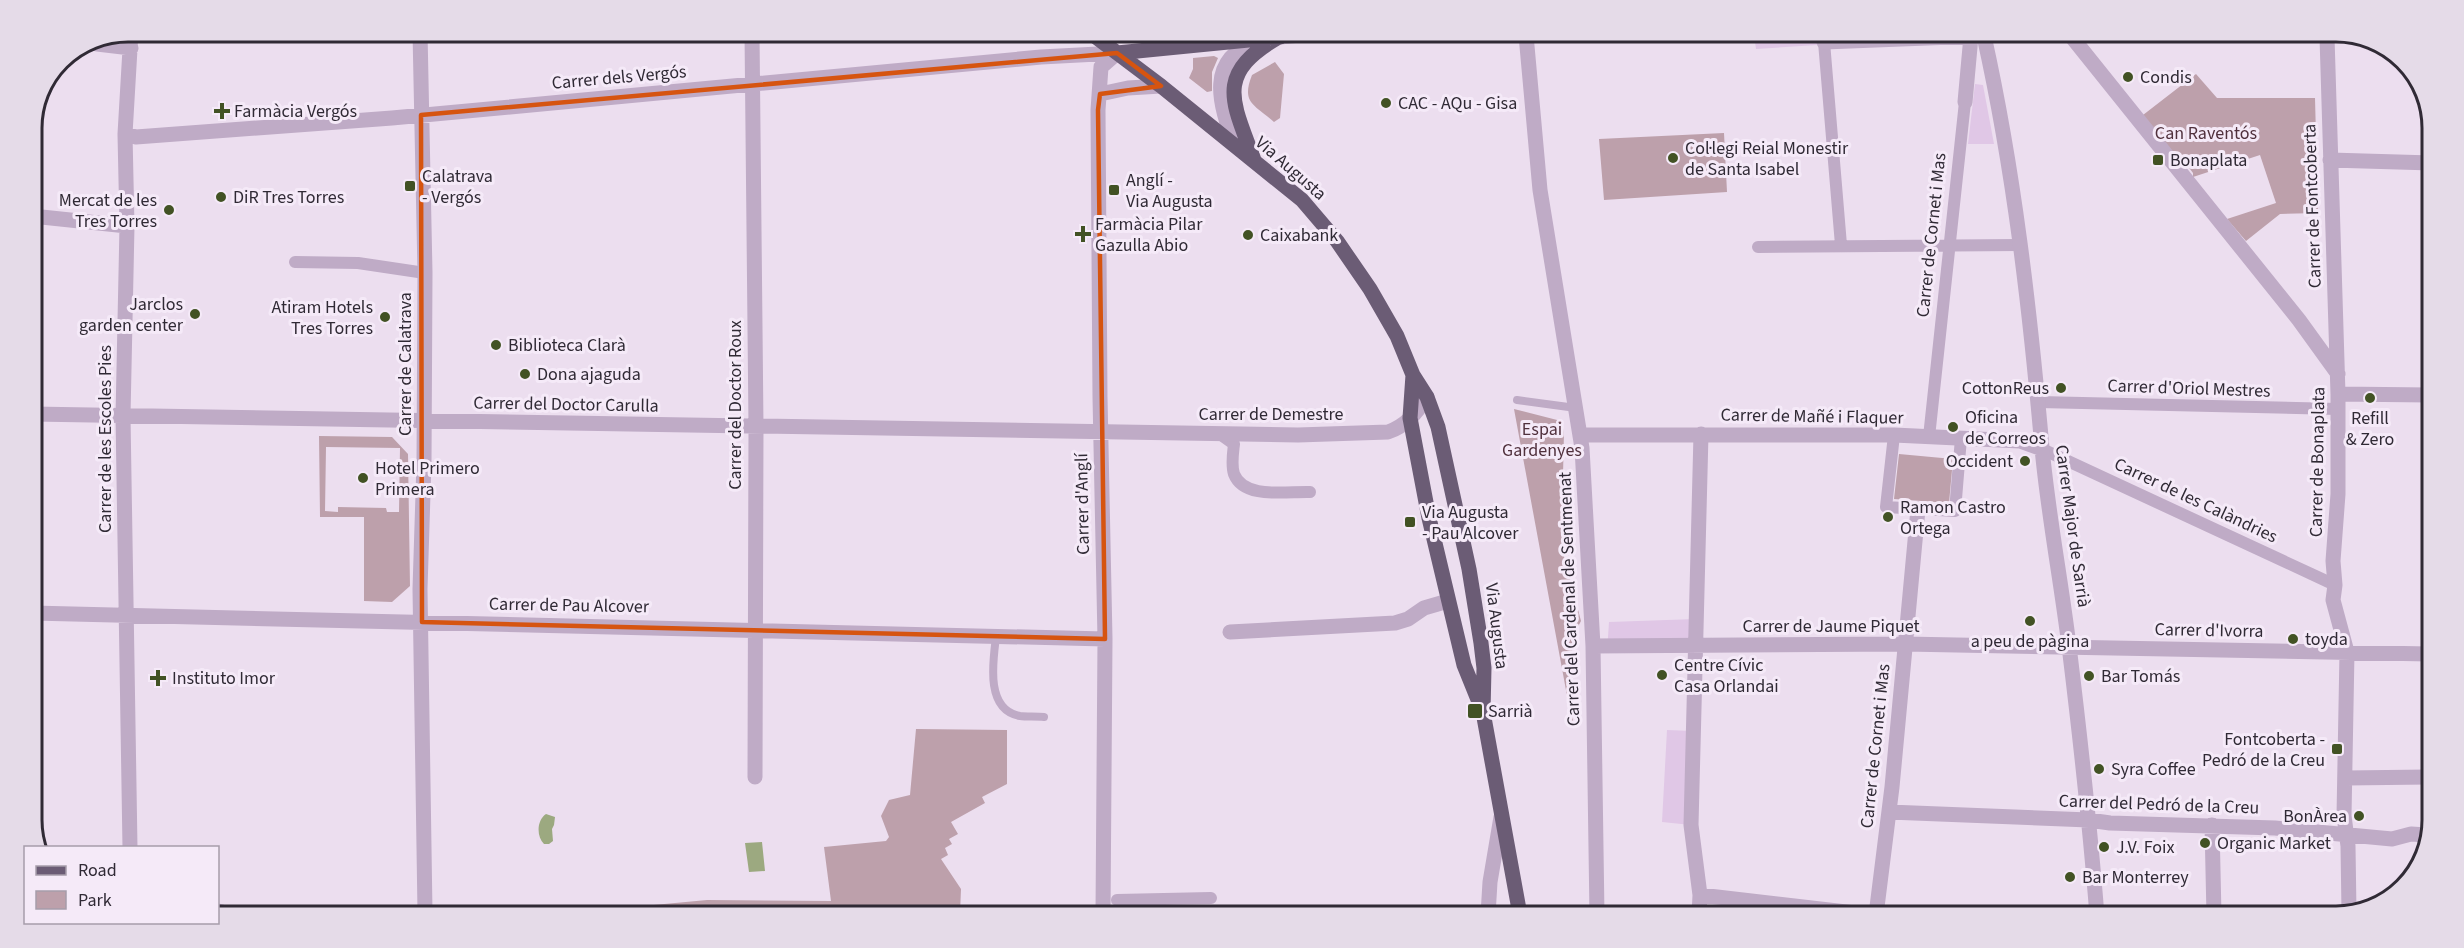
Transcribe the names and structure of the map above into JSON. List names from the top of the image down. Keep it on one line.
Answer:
{"streets":{"main road":["Via Augusta"],"street":["Carrer dels Vergós","Carrer de Fontcoberta","Carrer de Cornet i Mas","Carrer de Calatrava","Carrer d'Oriol Mestres","Carrer del Doctor Carulla","Carrer del Doctor Roux","Carrer de Demestre","Carrer de Mañé i Flaquer","Carrer de les Escoles Pies","Carrer de Bonaplata","Carrer de les Calàndries","Carrer d'Anglí","Carrer Major de Sarrià","Carrer del Cardenal de Sentmenat","Carrer de Pau Alcover","Carrer de Jaume Piquet","Carrer d'Ivorra","Carrer del Pedró de la Creu"]},"crossings":[["Carrer dels Vergós","Via Augusta"],["Carrer dels Vergós","Carrer de Calatrava"],["Carrer dels Vergós","Carrer del Doctor Roux"],["Carrer dels Vergós","Carrer de les Escoles Pies"],["Carrer dels Vergós","Carrer d'Anglí"],["Via Augusta","Carrer de Demestre"],["Via Augusta","Carrer d'Anglí"],["Carrer de Fontcoberta","Carrer de Bonaplata"],["Carrer de Cornet i Mas","Carrer de Mañé i Flaquer"],["Carrer de Cornet i Mas","Carrer de Jaume Piquet"],["Carrer de Cornet i Mas","Carrer del Pedró de la Creu"],["Carrer de Calatrava","Carrer del Doctor Carulla"],["Carrer de Calatrava","Carrer de Pau Alcover"],["Carrer d'Oriol Mestres","Carrer de Bonaplata"],["Carrer d'Oriol Mestres","Carrer Major de Sarrià"],["Carrer del Doctor Carulla","Carrer del Doctor Roux"],["Carrer del Doctor Carulla","Carrer de Demestre"],["Carrer del Doctor Carulla","Carrer de les Escoles Pies"],["Carrer del Doctor Carulla","Carrer d'Anglí"],["Carrer del Doctor Roux","Carrer de Pau Alcover"],["Carrer de Demestre","Carrer d'Anglí"],["Carrer de Mañé i Flaquer","Carrer de les Calàndries"],["Carrer de Mañé i Flaquer","Carrer Major de Sarrià"],["Carrer de Mañé i Flaquer","Carrer del Cardenal de Sentmenat"],["Carrer de les Escoles Pies","Carrer de Pau Alcover"],["Carrer de Bonaplata","Carrer de les Calàndries"],["Carrer de Bonaplata","Carrer d'Ivorra"],["Carrer de Bonaplata","Carrer del Pedró de la Creu"],["Carrer de les Calàndries","Carrer Major de Sarrià"],["Carrer d'Anglí","Carrer de Pau Alcover"],["Carrer Major de Sarrià","Carrer de Jaume Piquet"],["Carrer Major de Sarrià","Carrer d'Ivorra"],["Carrer Major de Sarrià","Carrer del Pedró de la Creu"],["Carrer del Cardenal de Sentmenat","Carrer de Jaume Piquet"],["Carrer de Jaume Piquet","Carrer d'Ivorra"]],"parks":["Can Raventós","Espai Gardenyes"],"places":{"other":["Condis","CAC - AQu - Gisa","Col·legi Reial Monestir de Santa Isabel","DiR Tres Torres","Mercat de les Tres Torres","Caixabank","Jarclos garden center","Atiram Hotels Tres Torres","Biblioteca Clarà","Dona ajaguda","CottonReus","Refill & Zero","Oficina de Correos","Occident","Hotel Primero Primera","Ramon Castro Ortega","a peu de pàgina","toyda","Centre Cívic Casa Orlandai","Bar Tomás","Syra Coffee","BonÀrea","Organic Market","J.V. Foix","Bar Monterrey"],"health":["Farmàcia Vergós","Farmàcia Pilar Gazulla Abio","Instituto Imor"],"transit":["Bonaplata","Calatrava - Vergós","Anglí - Via Augusta","Via Augusta - Pau Alcover","Sarrià","Fontcoberta - Pedró de la Creu"]},"legend":["Road","Park"]}
